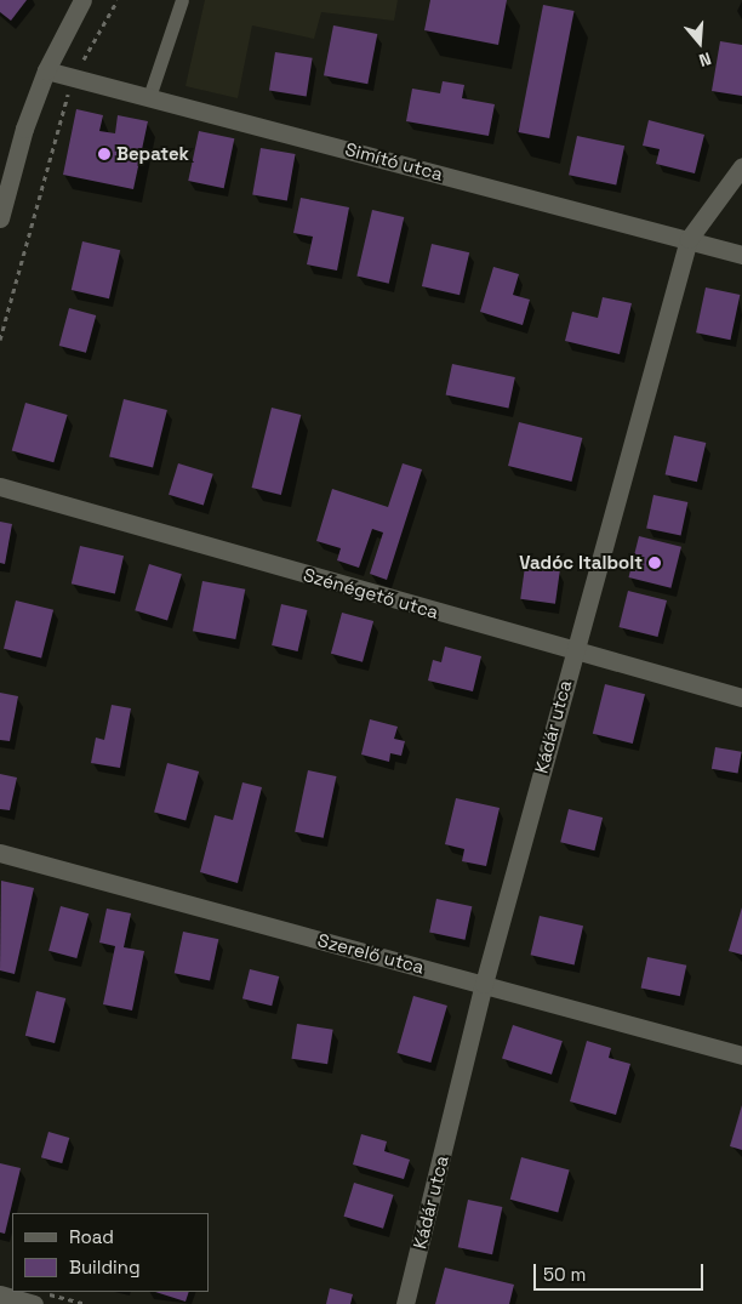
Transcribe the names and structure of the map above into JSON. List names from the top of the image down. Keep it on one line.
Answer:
{"streets":{"street":["Simító utca","Szénégető utca","Kádár utca","Szerelő utca"]},"crossings":[["Simító utca","Kádár utca"],["Szénégető utca","Kádár utca"],["Kádár utca","Szerelő utca"]],"places":["Bepatek","Vadóc Italbolt"],"legend":["Road","Building"],"scale_bar":"50 m","north":"bottom"}
